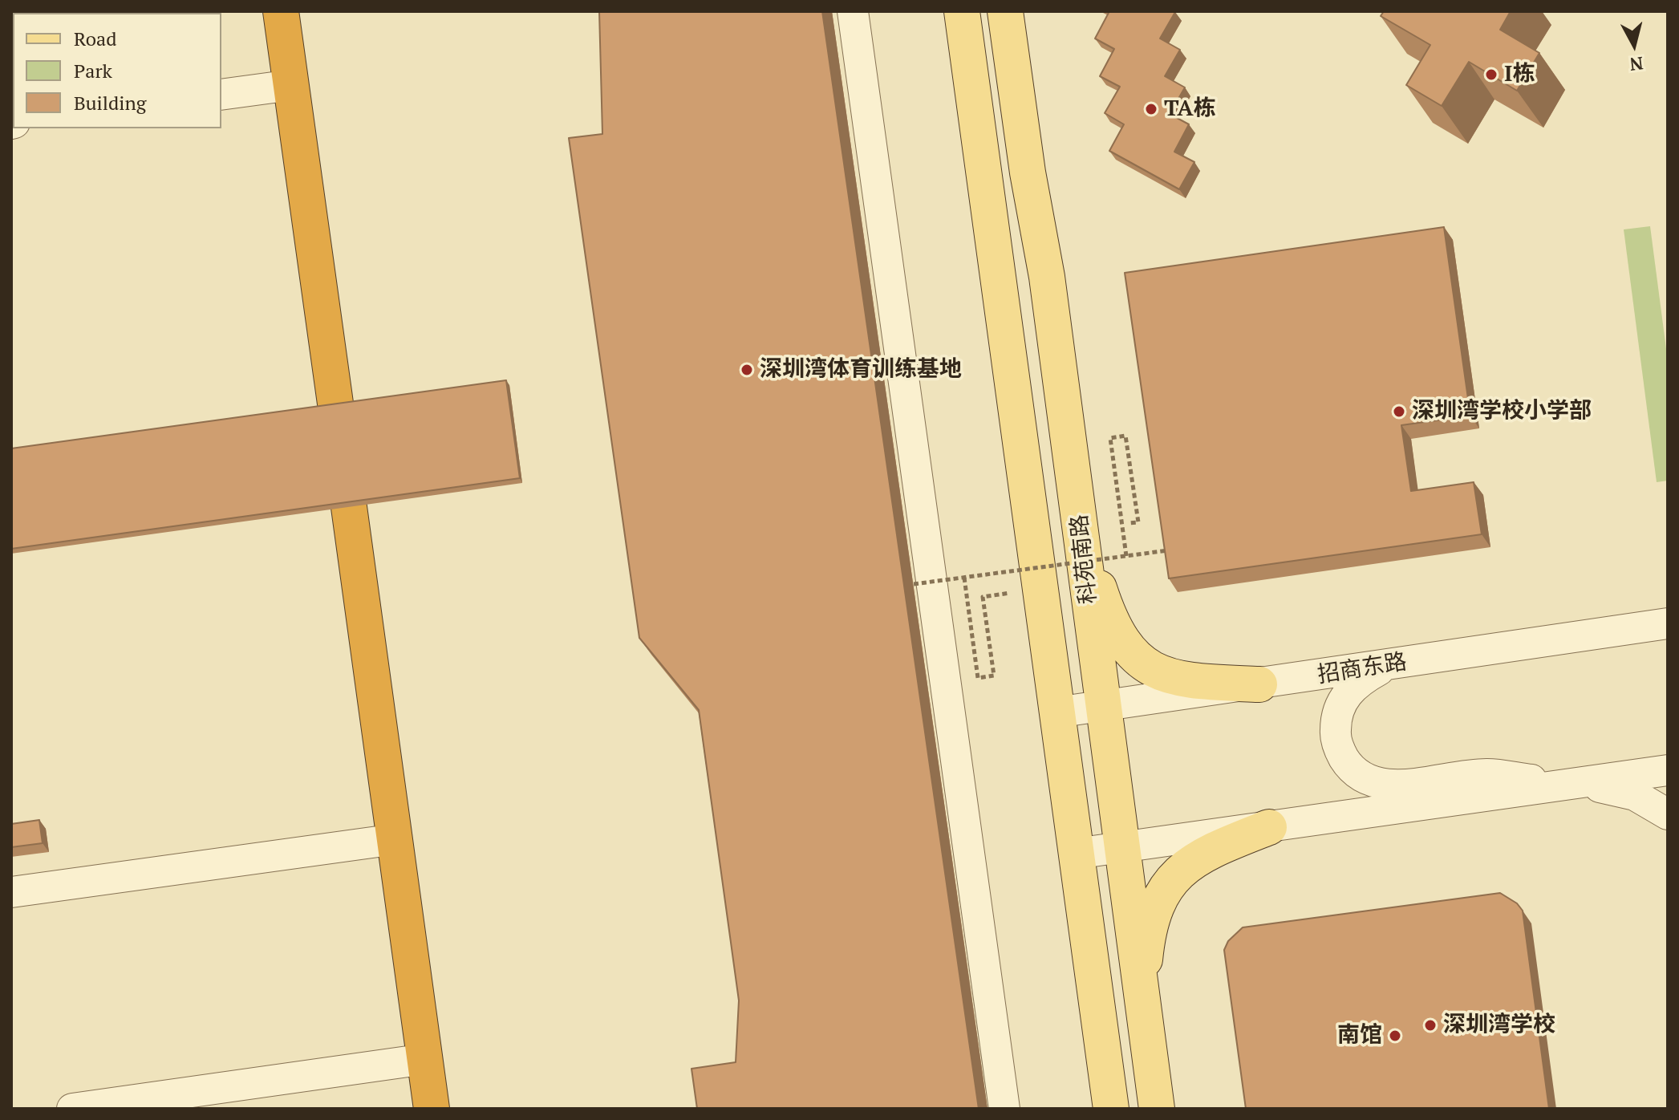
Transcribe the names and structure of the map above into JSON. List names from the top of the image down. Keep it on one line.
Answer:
{"streets":{"main road":["科苑南路"],"street":["招商东路"]},"crossings":[["科苑南路","招商东路"]],"places":["I栋","TA栋","深圳湾体育训练基地","深圳湾学校小学部","深圳湾学校","南馆"],"legend":["Road","Park","Building"],"north":"bottom"}
